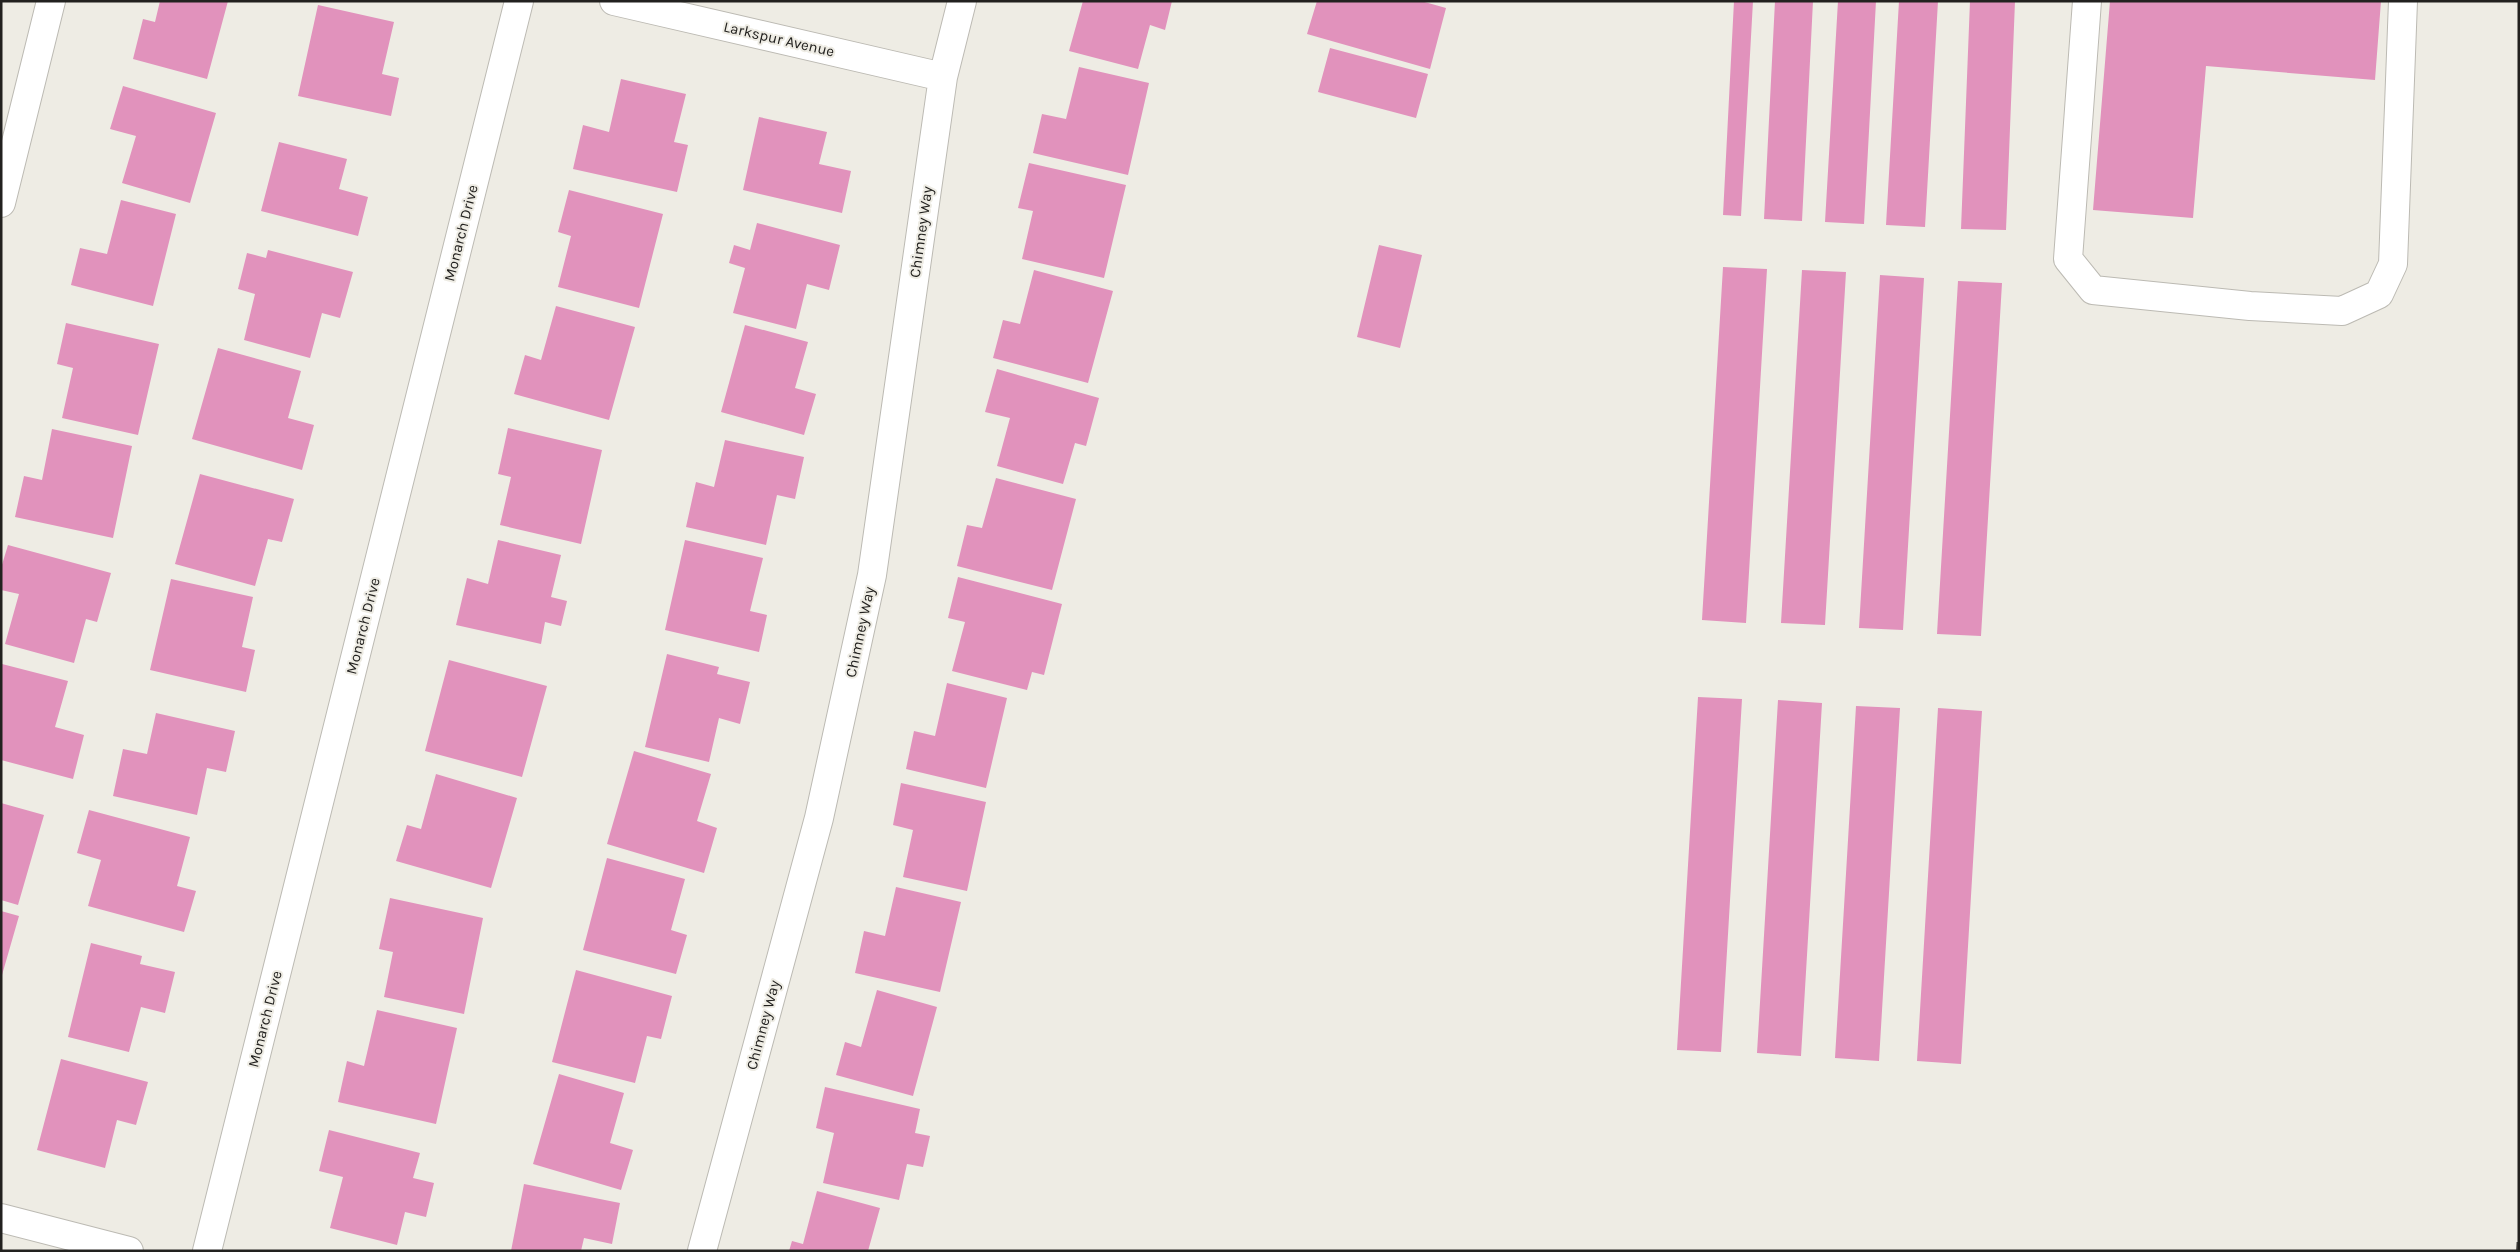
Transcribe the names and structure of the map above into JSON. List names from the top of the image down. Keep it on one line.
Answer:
{"streets":{"street":["Larkspur Avenue","Chimney Way","Monarch Drive"]},"crossings":[["Larkspur Avenue","Chimney Way"]]}
